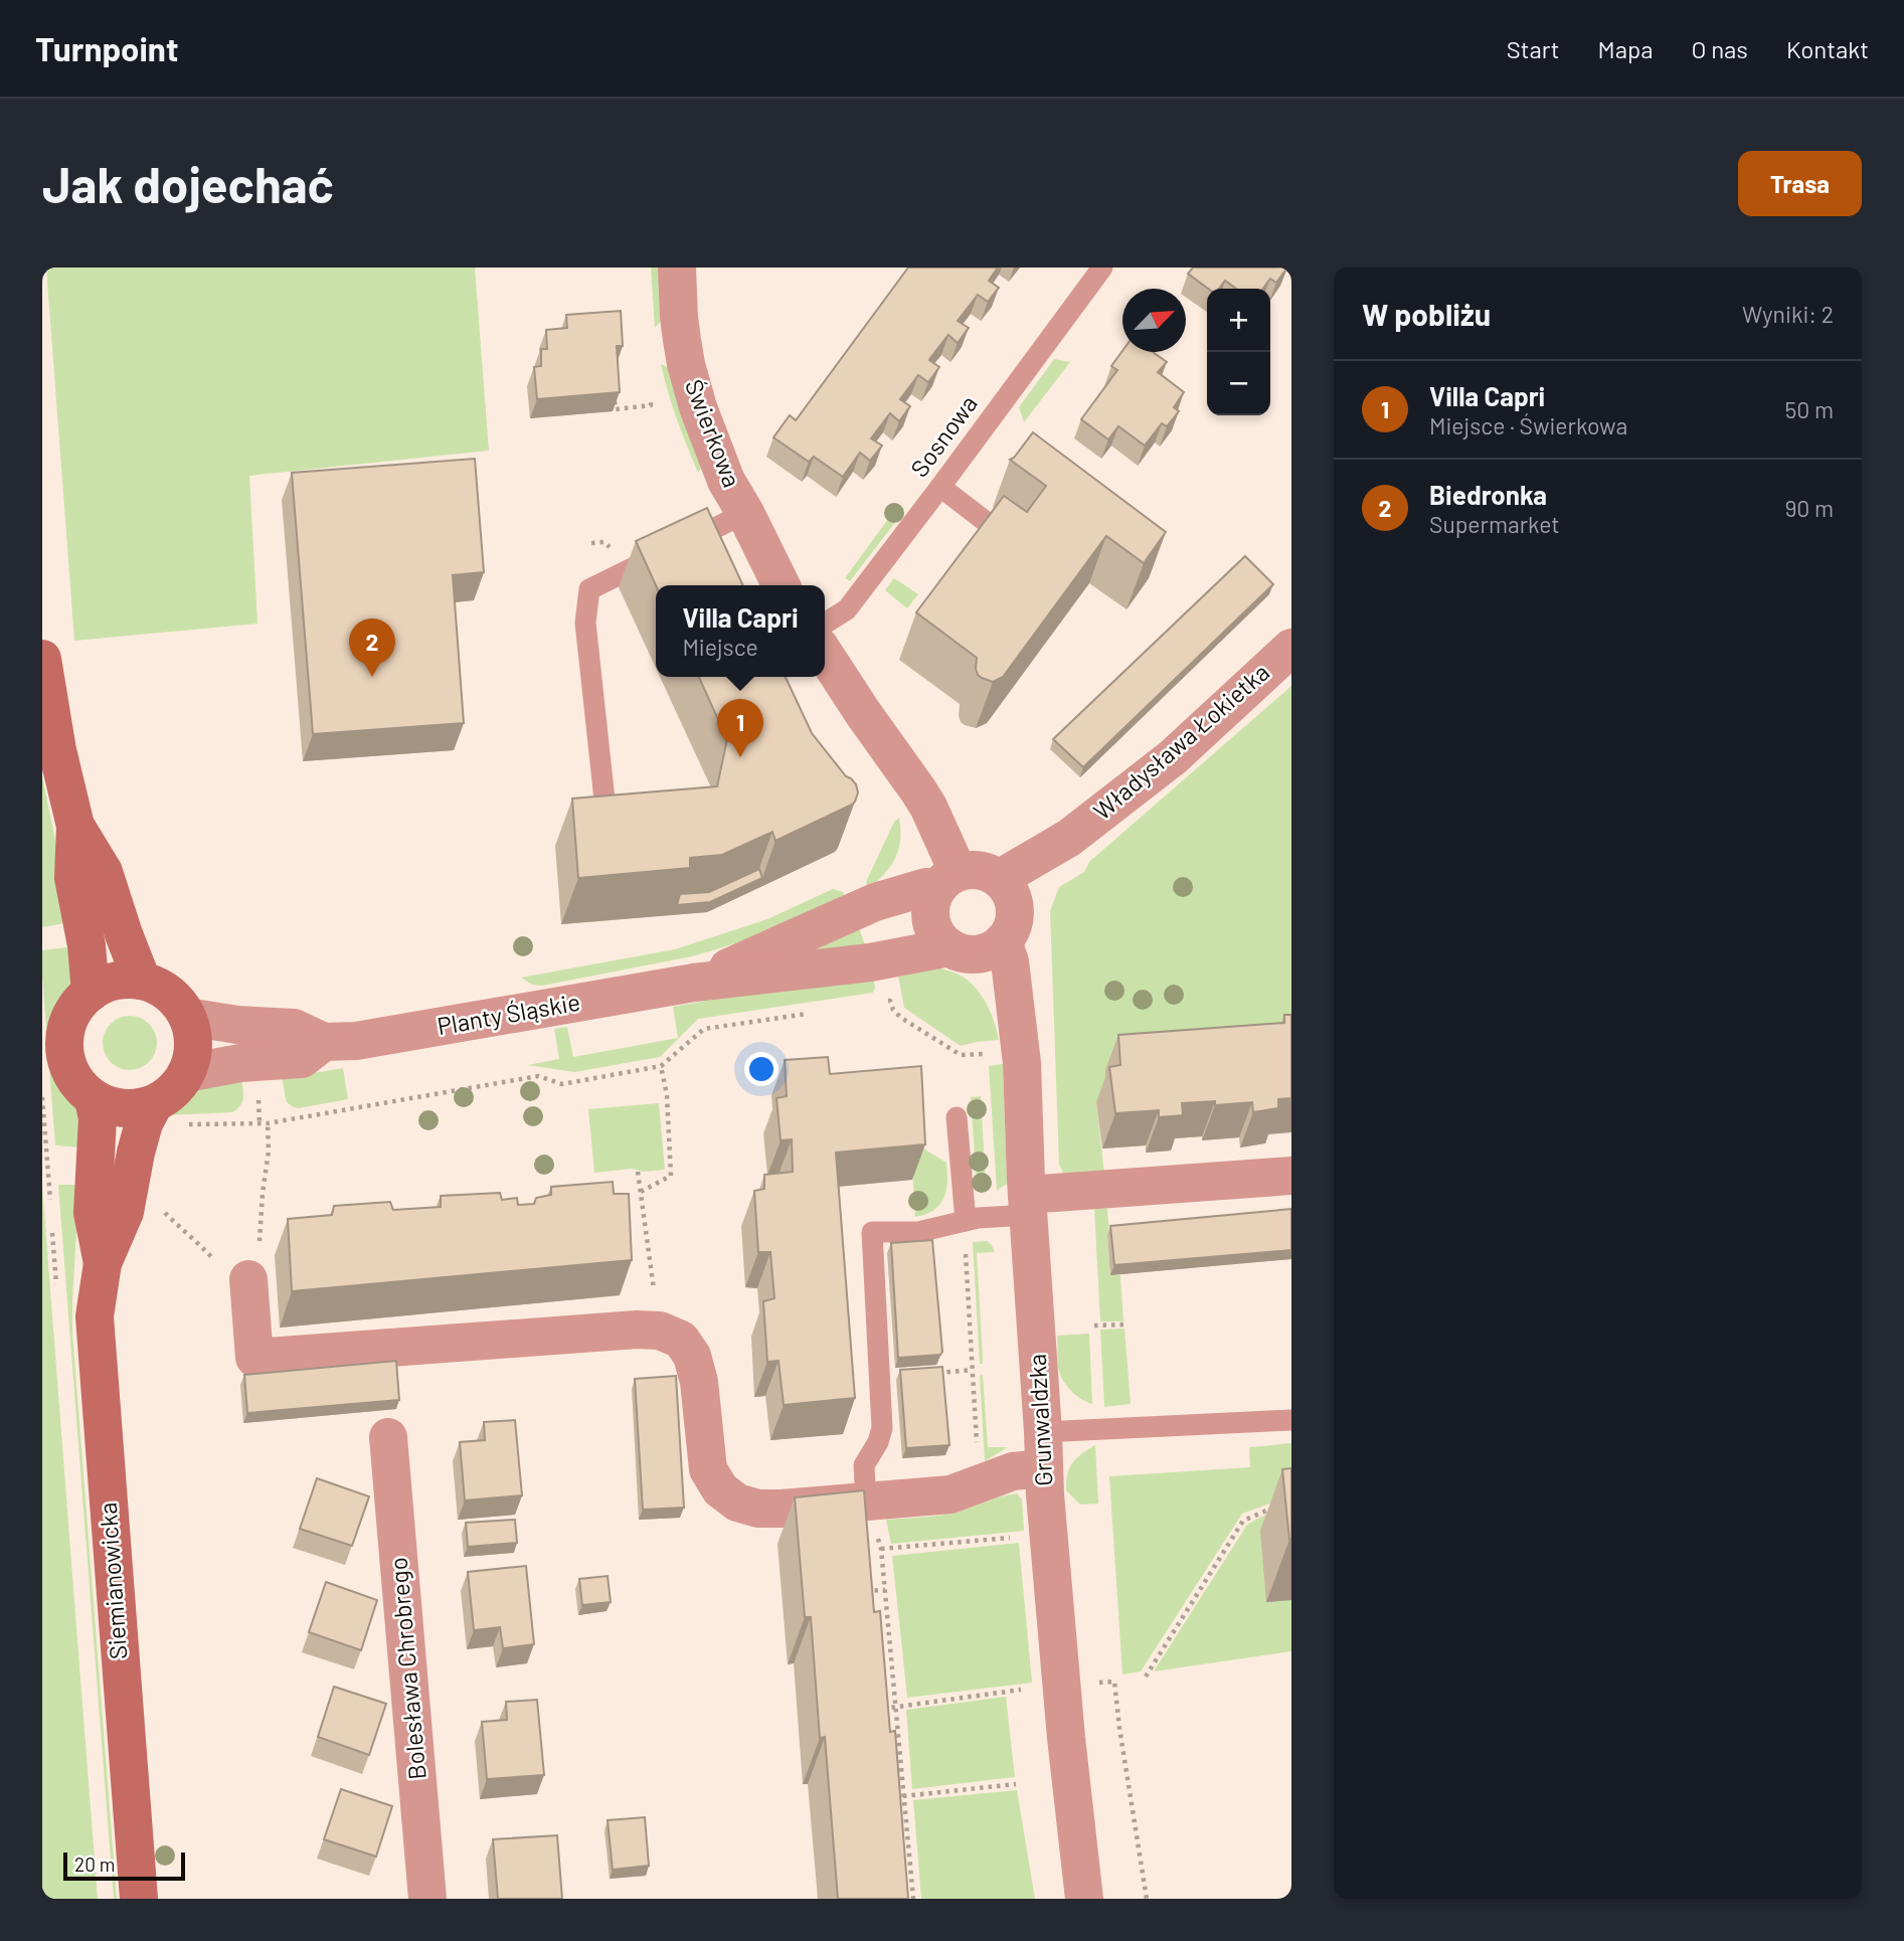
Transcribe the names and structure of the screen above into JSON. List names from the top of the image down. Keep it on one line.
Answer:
{"streets":{"street":["Świerkowa","Władysława Łokietka","Planty Śląskie","Grunwaldzka","Siemianowicka","Bolesława Chrobrego"],"lane":["Sosnowa"]},"crossings":[["Władysława Łokietka","Grunwaldzka"],["Planty Śląskie","Siemianowicka"]],"scale_bar":"20 m","north":"top right","page":{"header":"Turnpoint","nav":["Start","Mapa","O nas","Kontakt"],"buttons":"Trasa","title":"Jak dojechać","heading":["W pobliżu","Wyniki: 2"],"map_buttons":["+","−"],"list":[{"mark":"1","name":"Villa Capri","note":"Miejsce · Świerkowa","value":"50 m"},{"mark":"2","name":"Biedronka","note":"Supermarket","value":"90 m"}],"popup":["Villa Capri","Miejsce"],"pins":["2","1"],"scale":"20 m"}}
